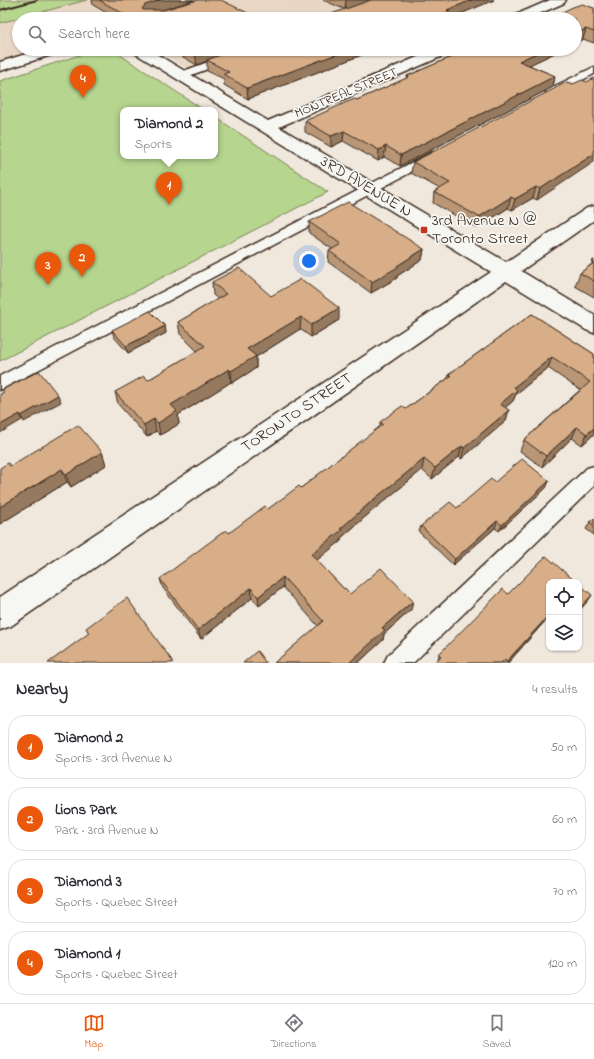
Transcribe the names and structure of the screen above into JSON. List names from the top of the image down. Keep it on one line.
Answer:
{"streets":{"street":["MONTREAL STREET","3RD AVENUE N","TORONTO STREET"]},"crossings":[["MONTREAL STREET","3RD AVENUE N"],["3RD AVENUE N","TORONTO STREET"]],"places":{"transit":["3rd Avenue N @ Toronto Street"]},"page":{"search":"Search here","pins":["4","1","2","3"],"popup":["Diamond 2","Sports"],"heading":["Nearby","4 results"],"list":[{"mark":"1","name":"Diamond 2","note":"Sports · 3rd Avenue N","value":"50 m"},{"mark":"2","name":"Lions Park","note":"Park · 3rd Avenue N","value":"60 m"},{"mark":"3","name":"Diamond 3","note":"Sports · Quebec Street","value":"70 m"},{"mark":"4","name":"Diamond 1","note":"Sports · Quebec Street","value":"120 m"}],"nav":["Map","Directions","Saved"]}}
